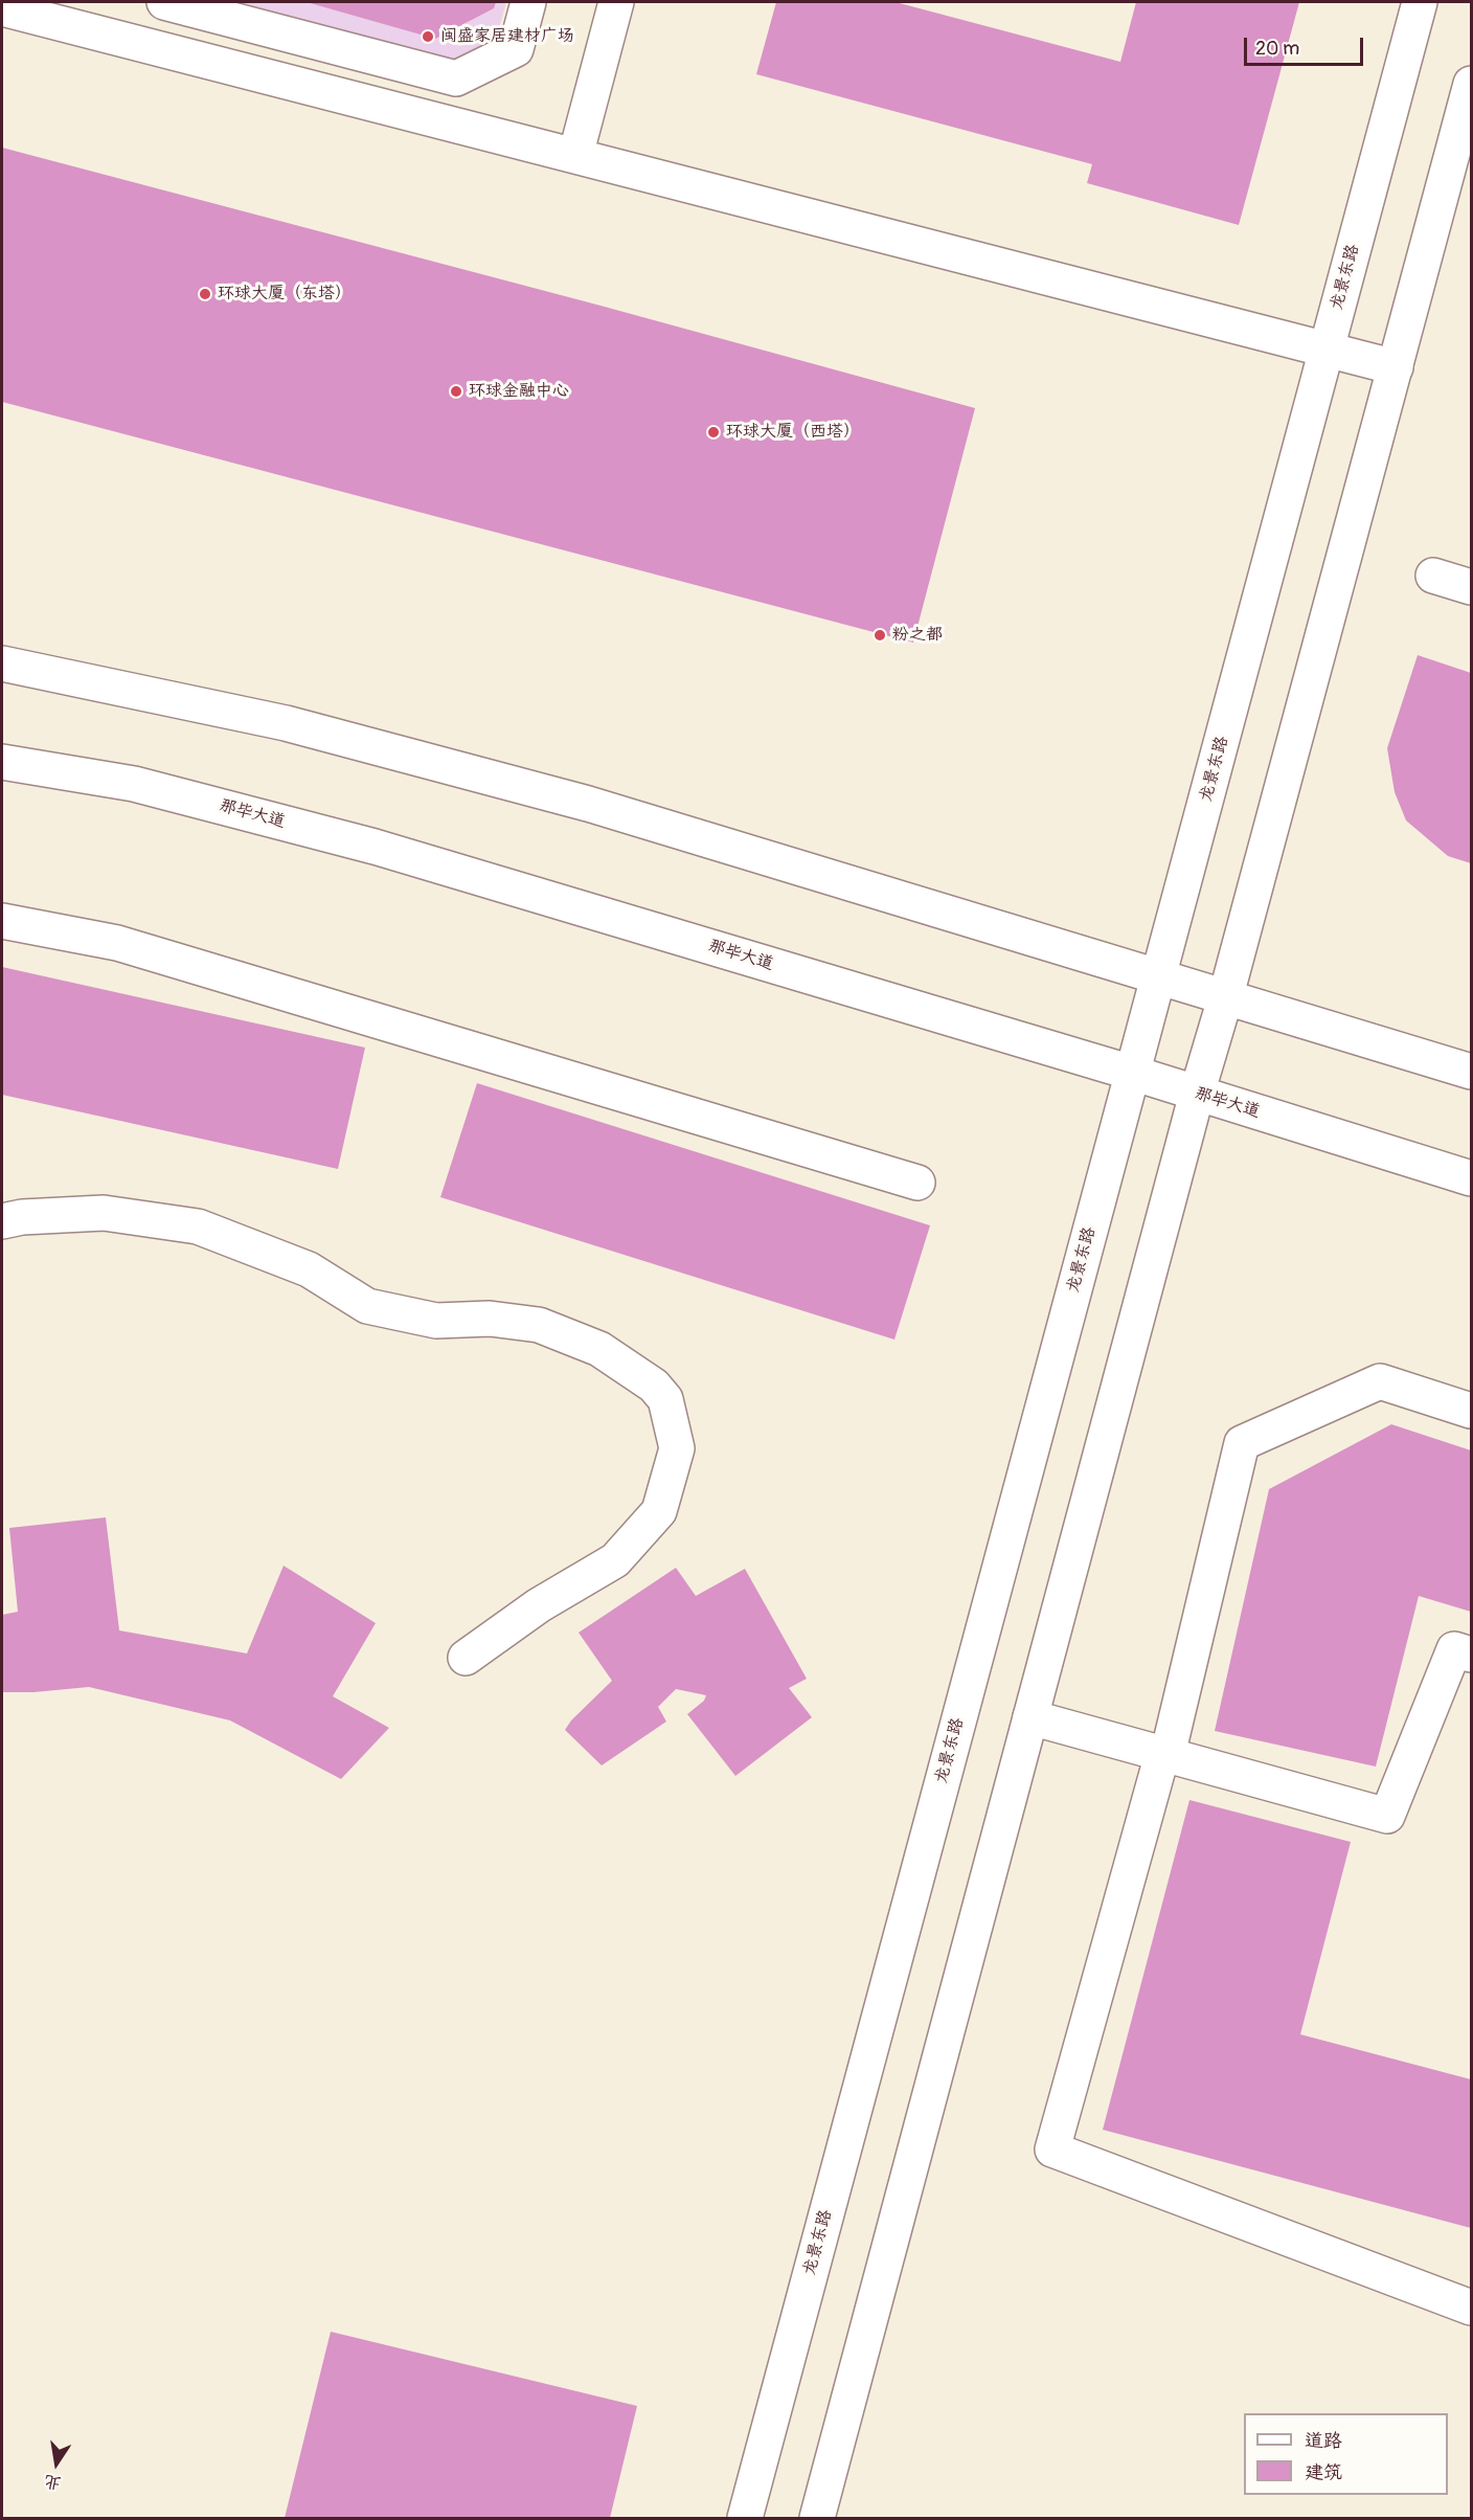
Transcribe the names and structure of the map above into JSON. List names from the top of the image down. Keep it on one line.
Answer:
{"streets":{"main road":["龙景东路","那毕大道"]},"crossings":[["龙景东路","那毕大道"]],"places":["闽盛家居建材广场","环球大厦（东塔）","环球金融中心","环球大厦（西塔）","粉之都"],"legend":["道路","建筑"],"scale_bar":"20 m","north":"bottom"}
